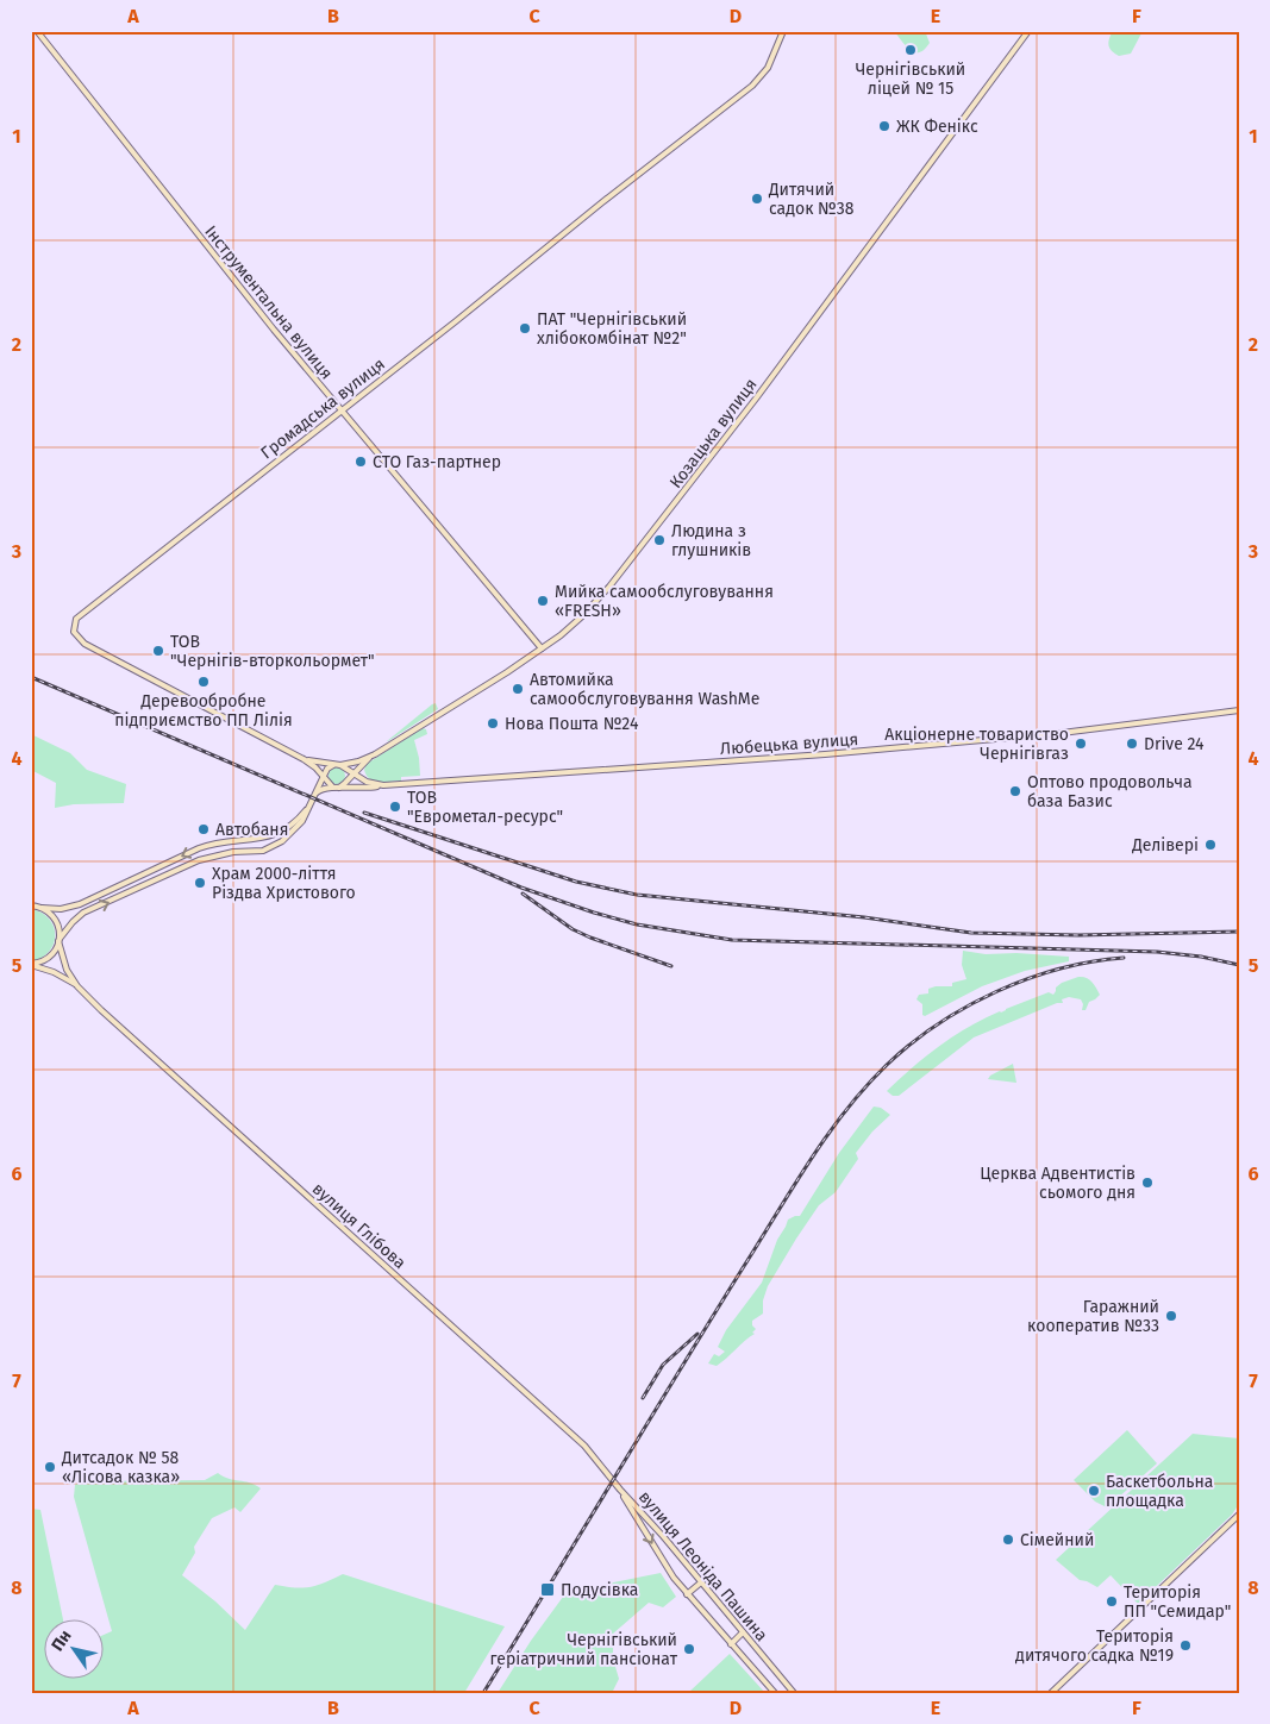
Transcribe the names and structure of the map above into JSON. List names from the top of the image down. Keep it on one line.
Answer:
{"streets":{"main road":["Інструментальна вулиця","Громадська вулиця","Козацька вулиця","Любецька вулиця","вулиця Глібова","вулиця Леоніда Пашина"]},"crossings":[["Інструментальна вулиця","Громадська вулиця"],["Інструментальна вулиця","Козацька вулиця"],["Козацька вулиця","Любецька вулиця"],["вулиця Глібова","вулиця Леоніда Пашина"]],"places":{"other":["Чернігівський ліцей № 15","ЖК Фенікс","Дитячий садок №38","ПАТ \"Чернігівський хлібокомбінат №2\"","СТО Газ-партнер","Людина з глушників","Мийка самообслуговування «FRESH»","ТОВ \"Чернігів-вторкольормет\"","Деревообробне підприємство ПП Лілія","Автомийка самообслуговування WashMe","Нова Пошта №24","Акціонерне товариство Чернігівгаз","Drive 24","Оптово продовольча база Базис","ТОВ \"Еврометал-ресурс\"","Автобаня","Делівері","Храм 2000-ліття Різдва Христового","Церква Адвентистів сьомого дня","Гаражний кооператив №33","Дитсадок № 58 «Лісова казка»","Баскетбольна площадка","Сімейний","Територія ПП \"Семидар\"","Територія дитячого садка №19","Чернігівський геріатричний пансіонат"],"transit":["Подусівка"]},"north":"top left","grid":{"columns":["A","B","C","D","E","F"],"rows":["1","2","3","4","5","6","7","8"]}}
